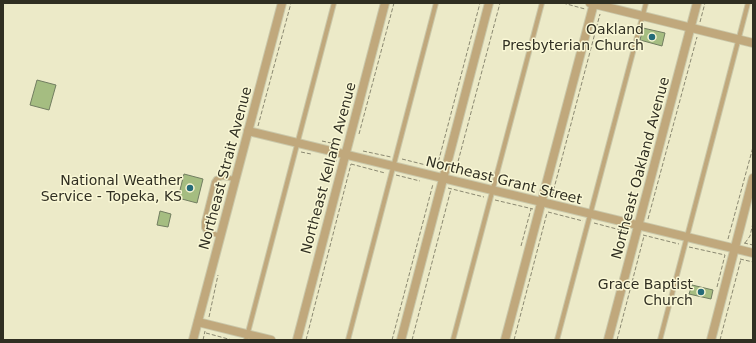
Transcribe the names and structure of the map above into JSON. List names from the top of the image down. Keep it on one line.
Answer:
{"streets":{"street":["Northeast Strait Avenue","Northeast Kellam Avenue","Northeast Oakland Avenue","Northeast Grant Street"]},"crossings":[["Northeast Strait Avenue","Northeast Grant Street"],["Northeast Kellam Avenue","Northeast Grant Street"],["Northeast Oakland Avenue","Northeast Grant Street"]],"places":["Oakland Presbyterian Church","National Weather Service - Topeka, KS","Grace Baptist Church"]}
